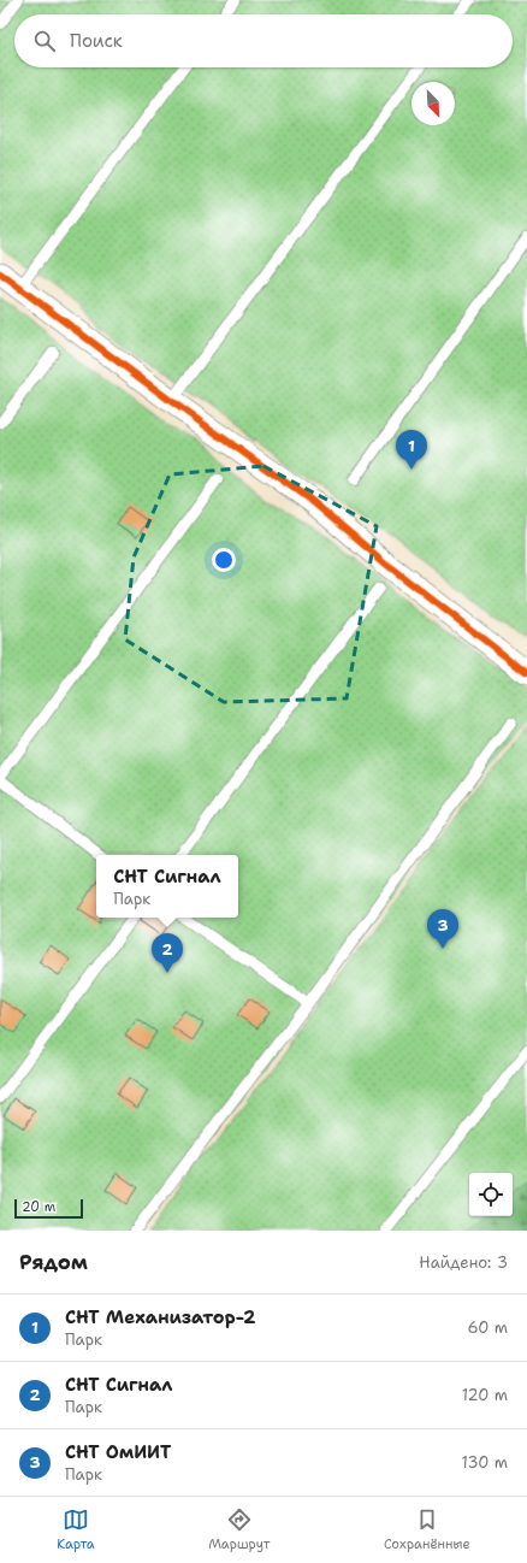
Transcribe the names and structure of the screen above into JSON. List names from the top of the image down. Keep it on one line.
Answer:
{"scale_bar":"20 m","north":"bottom right","page":{"search":"Поиск","pins":["1","3","2"],"popup":["СНТ Сигнал","Парк"],"scale":"20 m","heading":["Рядом","Найдено: 3"],"list":[{"mark":"1","name":"СНТ Механизатор-2","note":"Парк","value":"60 m"},{"mark":"2","name":"СНТ Сигнал","note":"Парк","value":"120 m"},{"mark":"3","name":"СНТ ОмИИТ","note":"Парк","value":"130 m"}],"nav":["Карта","Маршрут","Сохранённые"]}}
